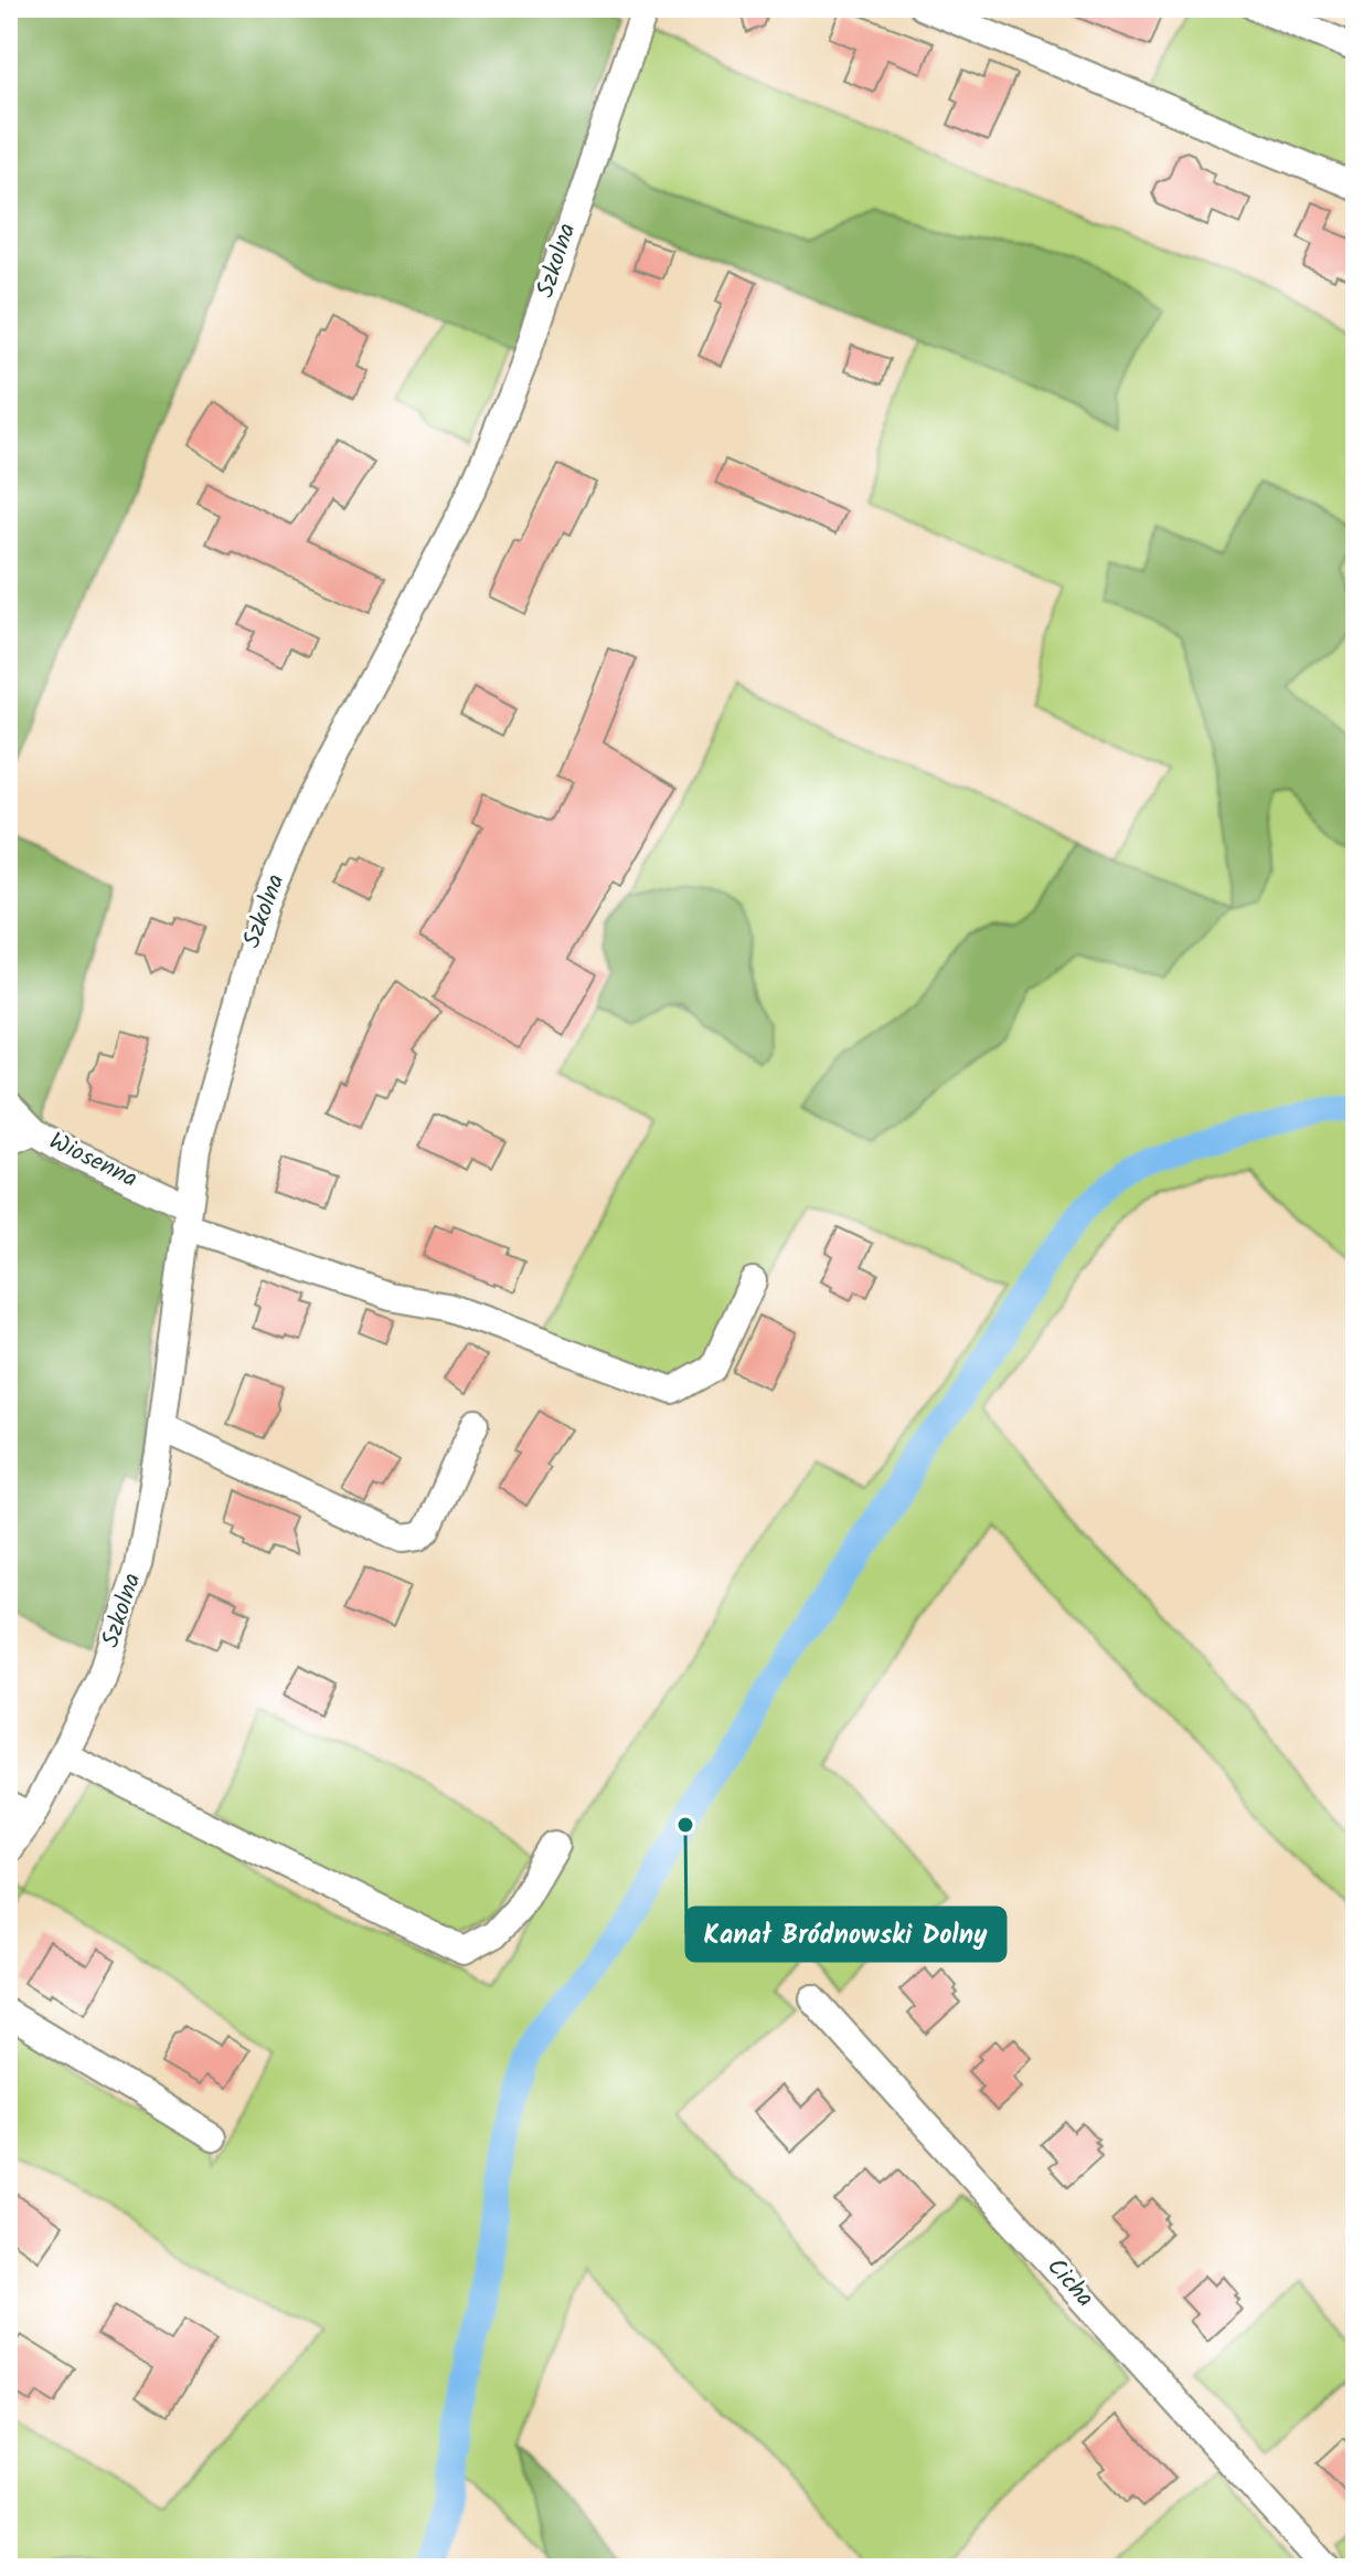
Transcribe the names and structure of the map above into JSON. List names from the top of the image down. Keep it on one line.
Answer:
{"streets":{"street":["Szkolna","Wiosenna","Cicha"]},"crossings":[["Szkolna","Wiosenna"]],"places":["Kanał Bródnowski Dolny"]}
